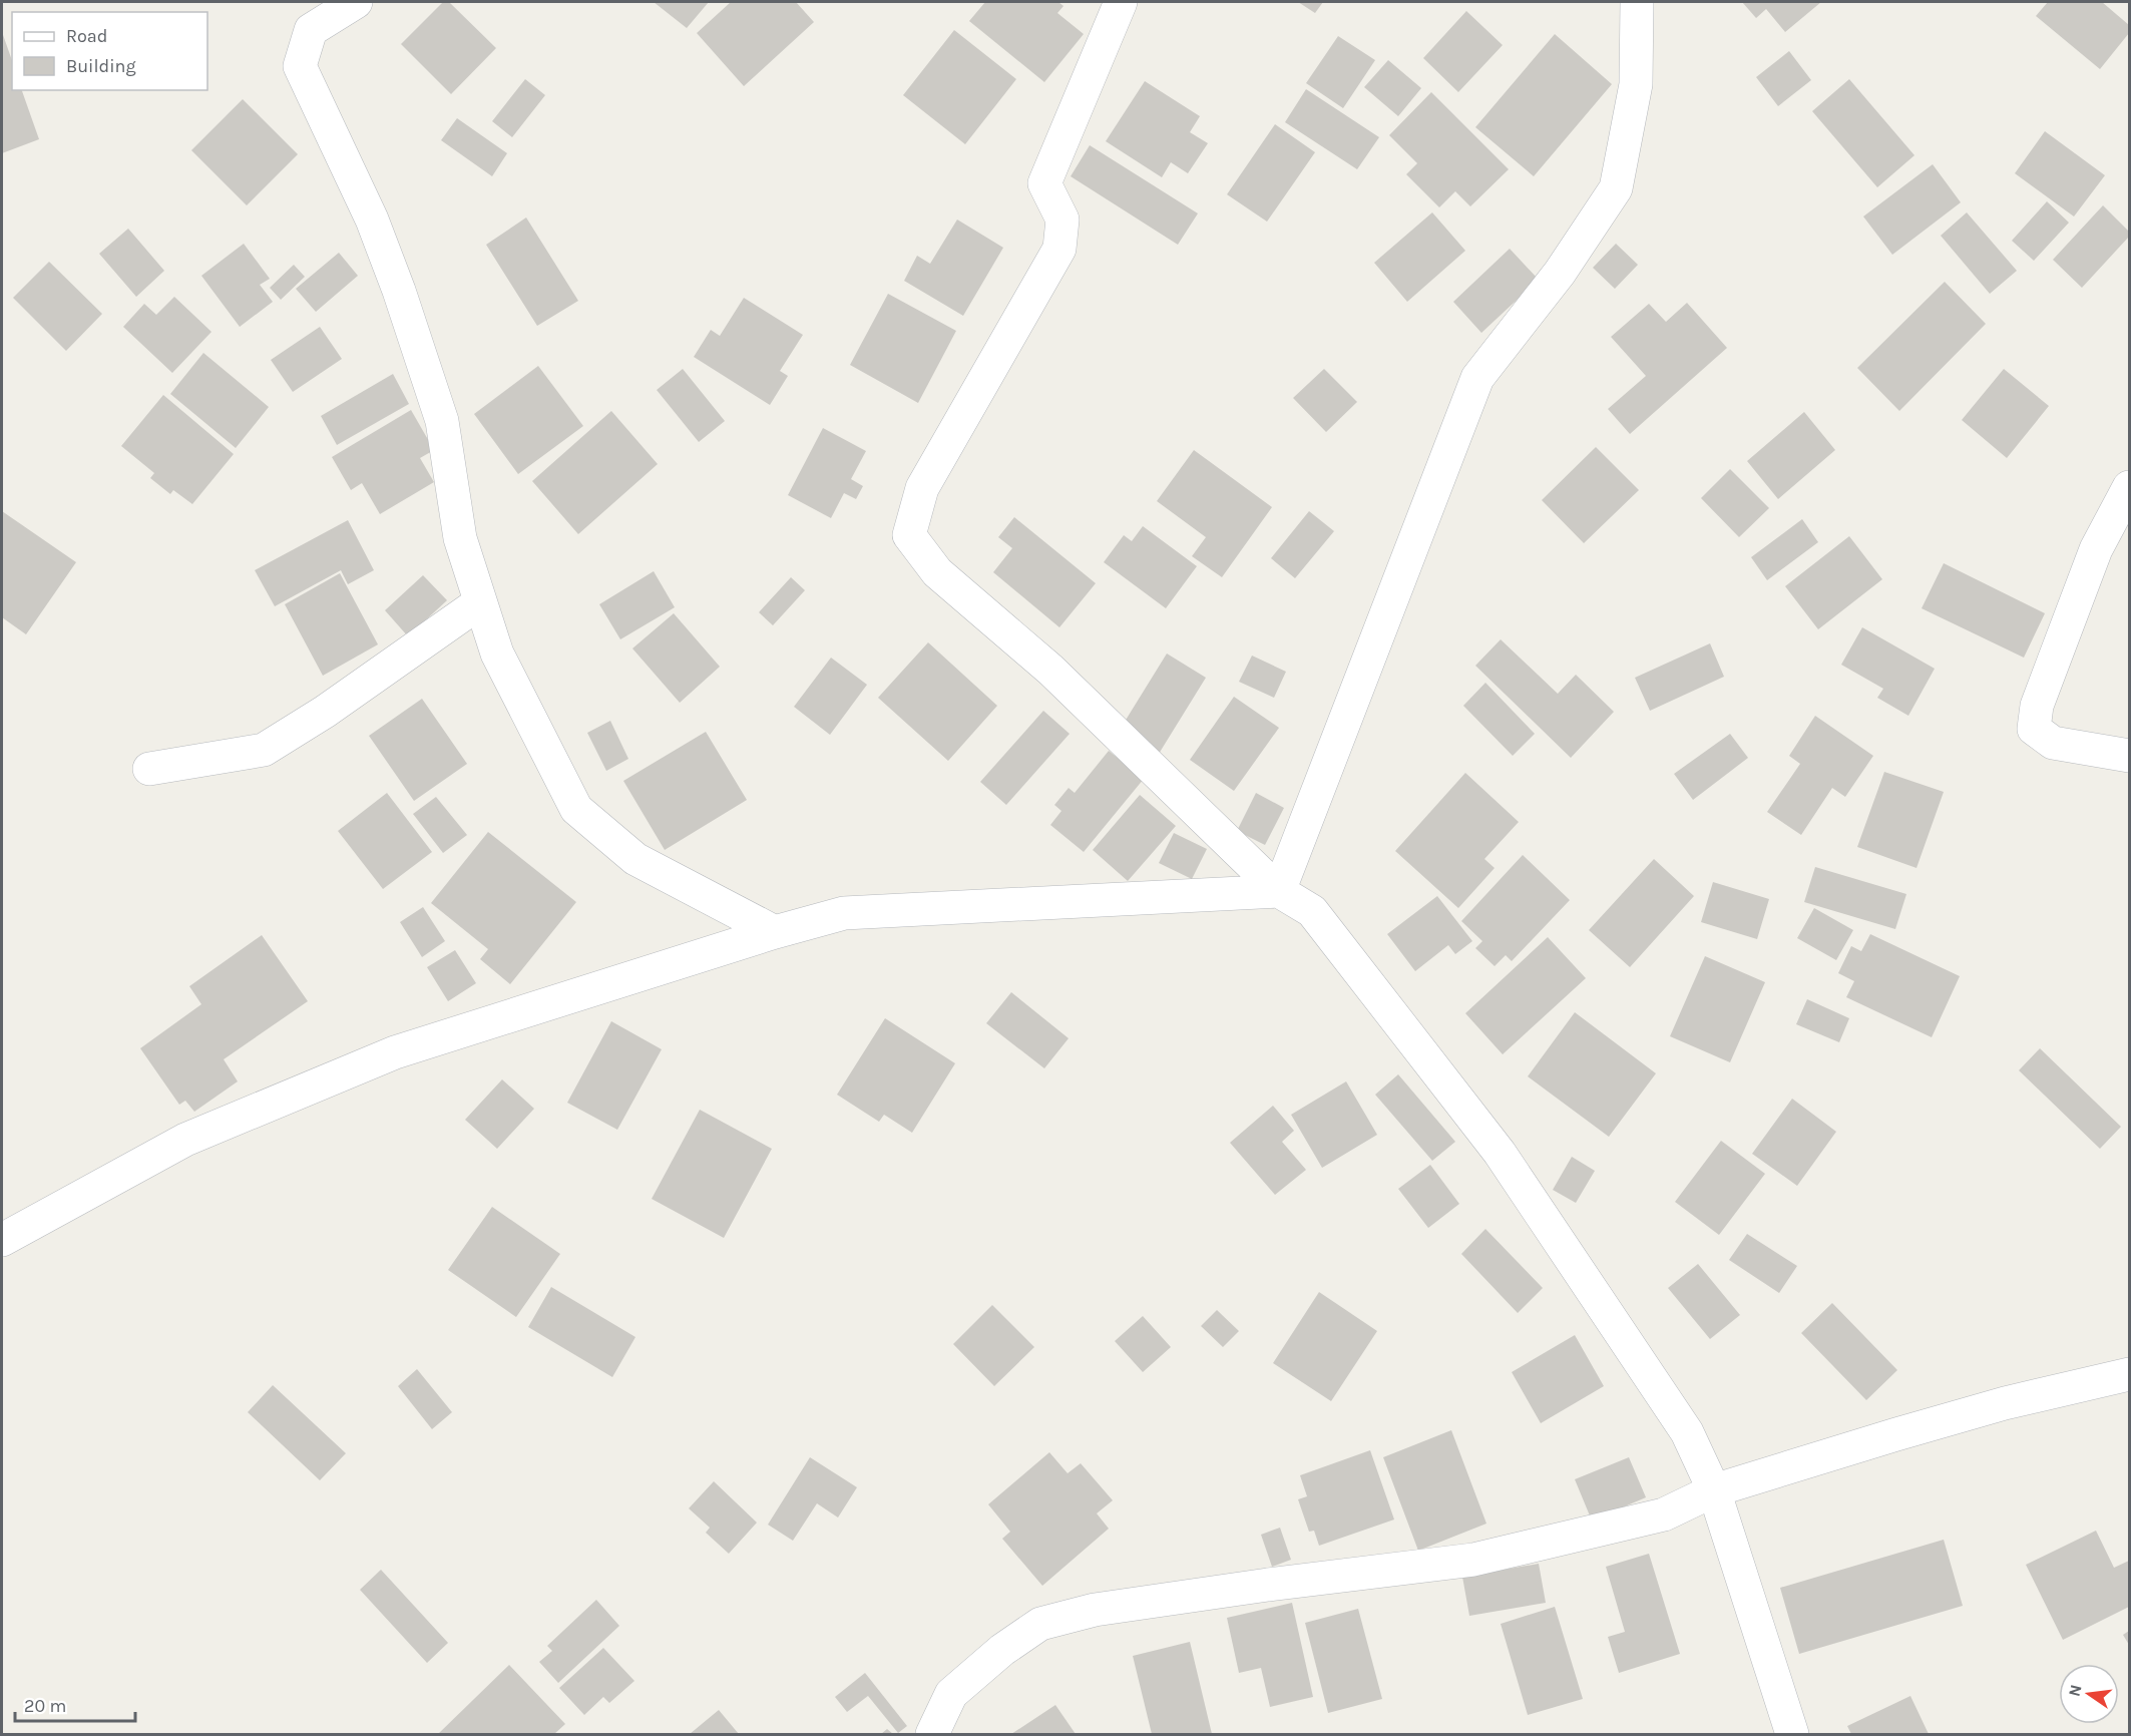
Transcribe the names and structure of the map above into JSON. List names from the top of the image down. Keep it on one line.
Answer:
{"legend":["Road","Building"],"scale_bar":"20 m","north":"left"}
